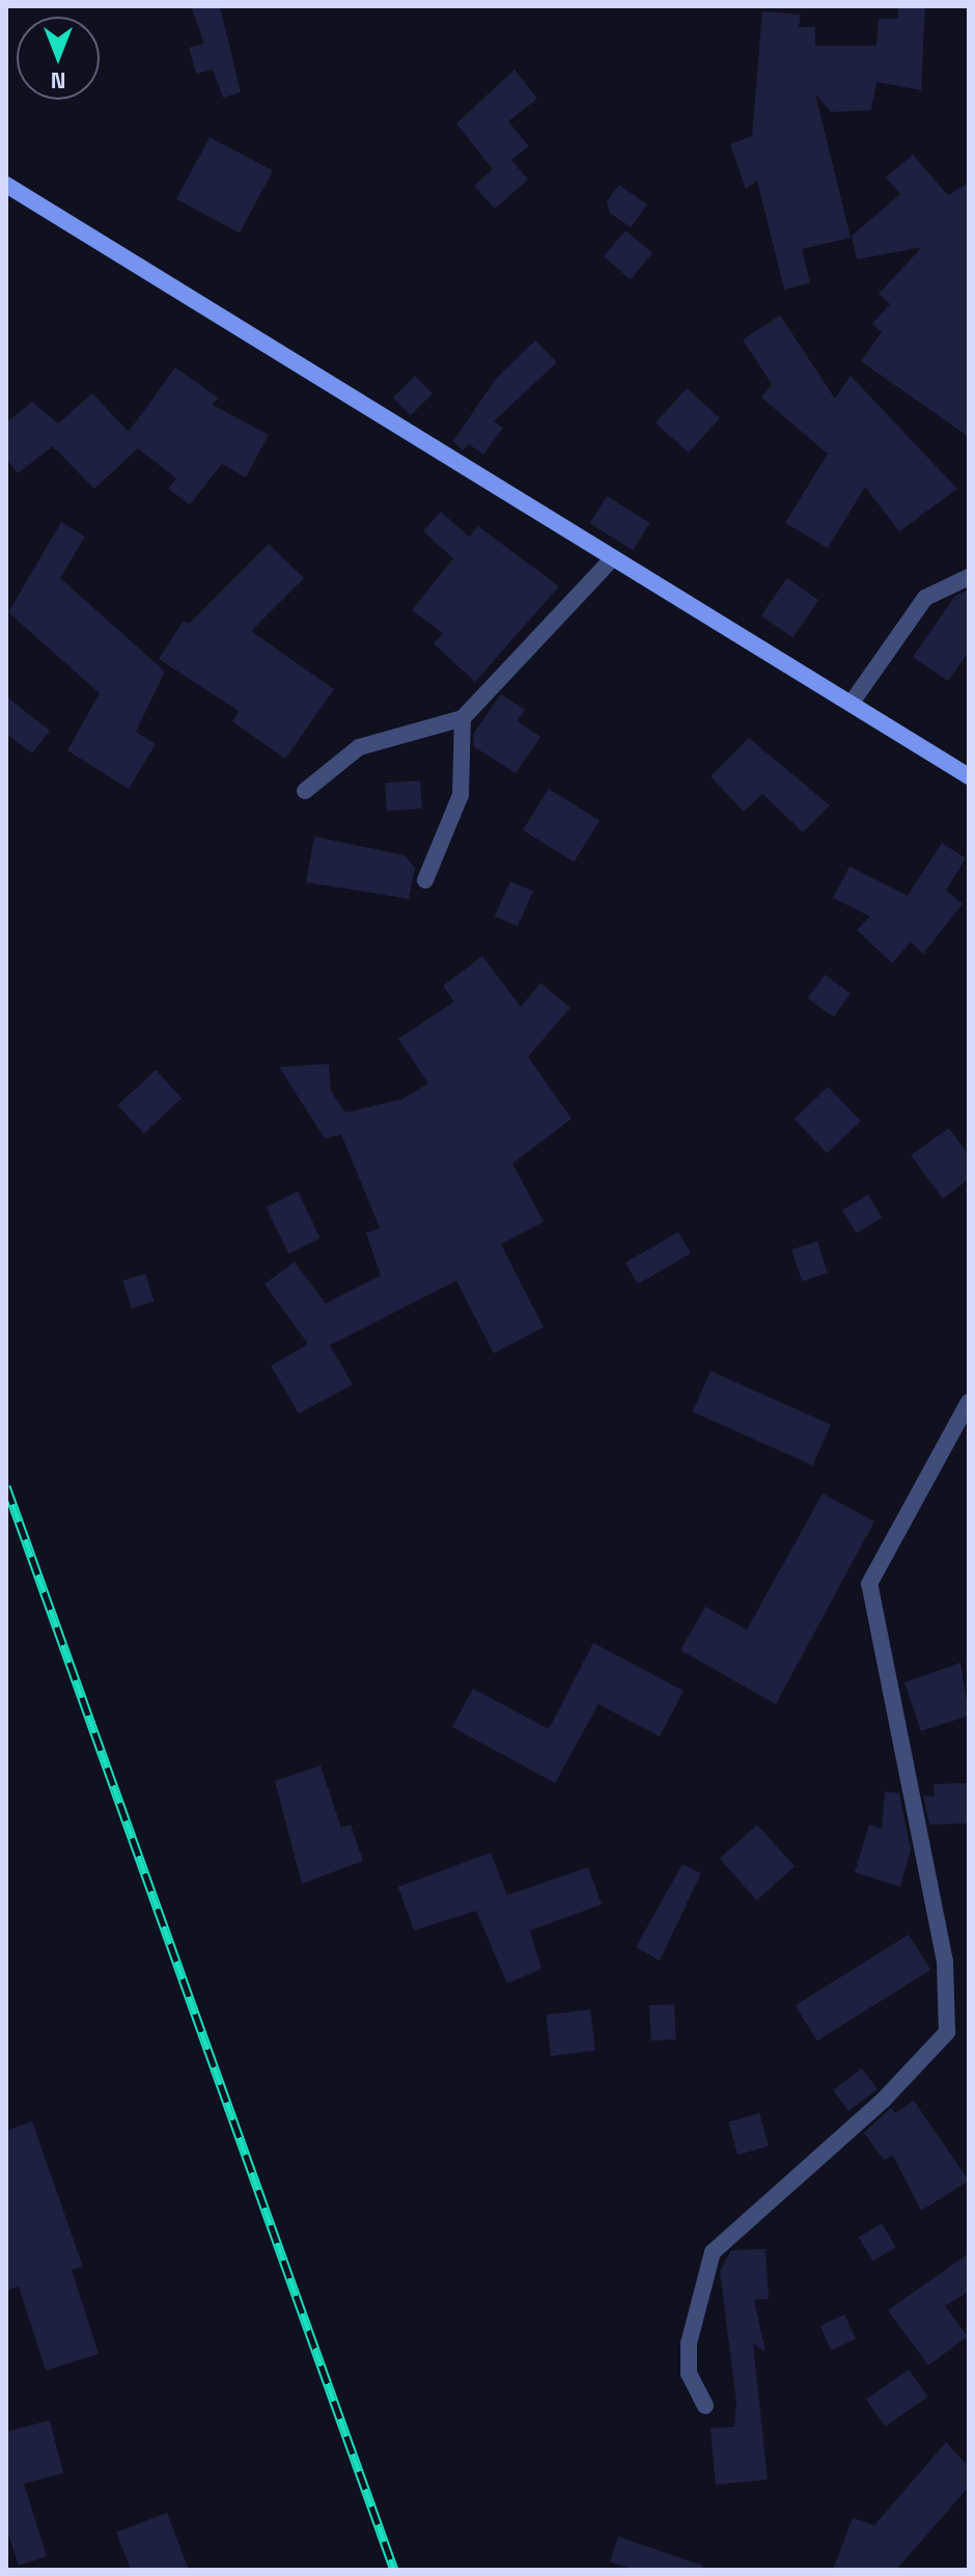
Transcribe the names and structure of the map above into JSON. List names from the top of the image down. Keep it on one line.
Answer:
{"north":"bottom"}
